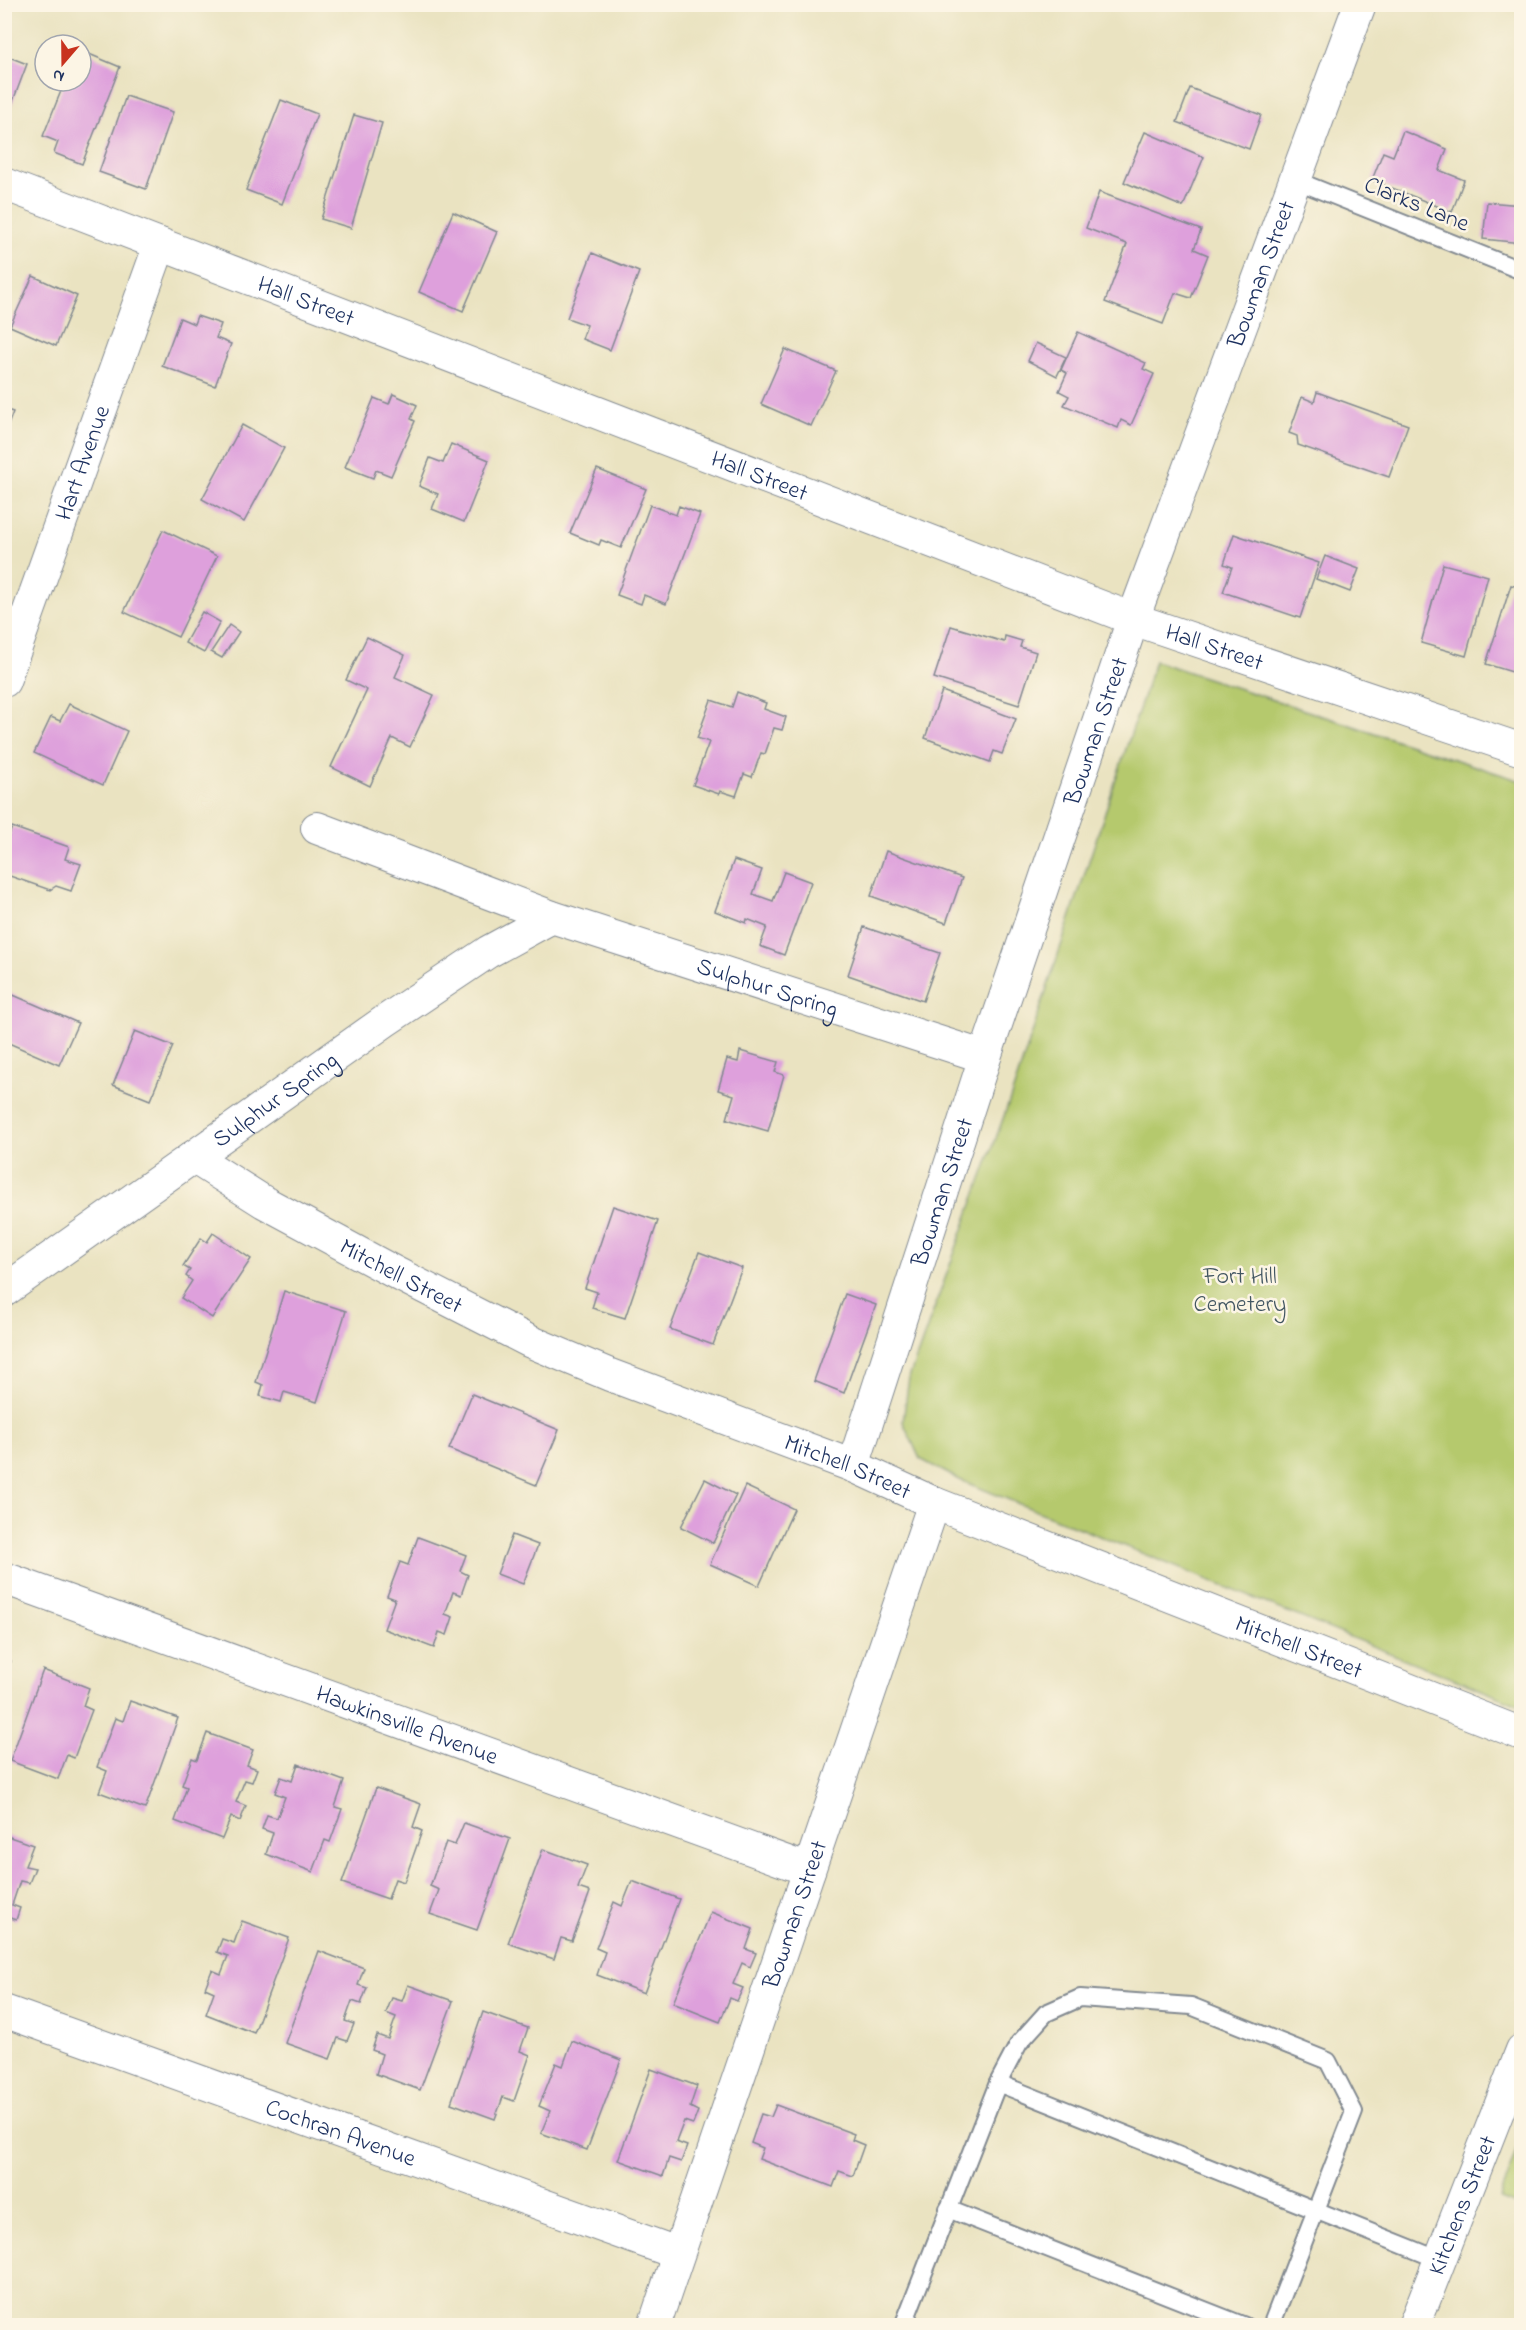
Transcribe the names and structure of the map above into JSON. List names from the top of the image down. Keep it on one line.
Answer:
{"streets":{"street":["Bowman Street","Hall Street","Hart Avenue","Sulphur Spring","Mitchell Street","Hawkinsville Avenue","Cochran Avenue","Kitchens Street"],"lane":["Clarks Lane"]},"crossings":[["Clarks Lane","Bowman Street"],["Bowman Street","Hall Street"],["Bowman Street","Sulphur Spring"],["Bowman Street","Mitchell Street"],["Bowman Street","Hawkinsville Avenue"],["Bowman Street","Cochran Avenue"],["Hall Street","Hart Avenue"],["Sulphur Spring","Mitchell Street"]],"parks":["Fort Hill Cemetery"],"north":"bottom"}
